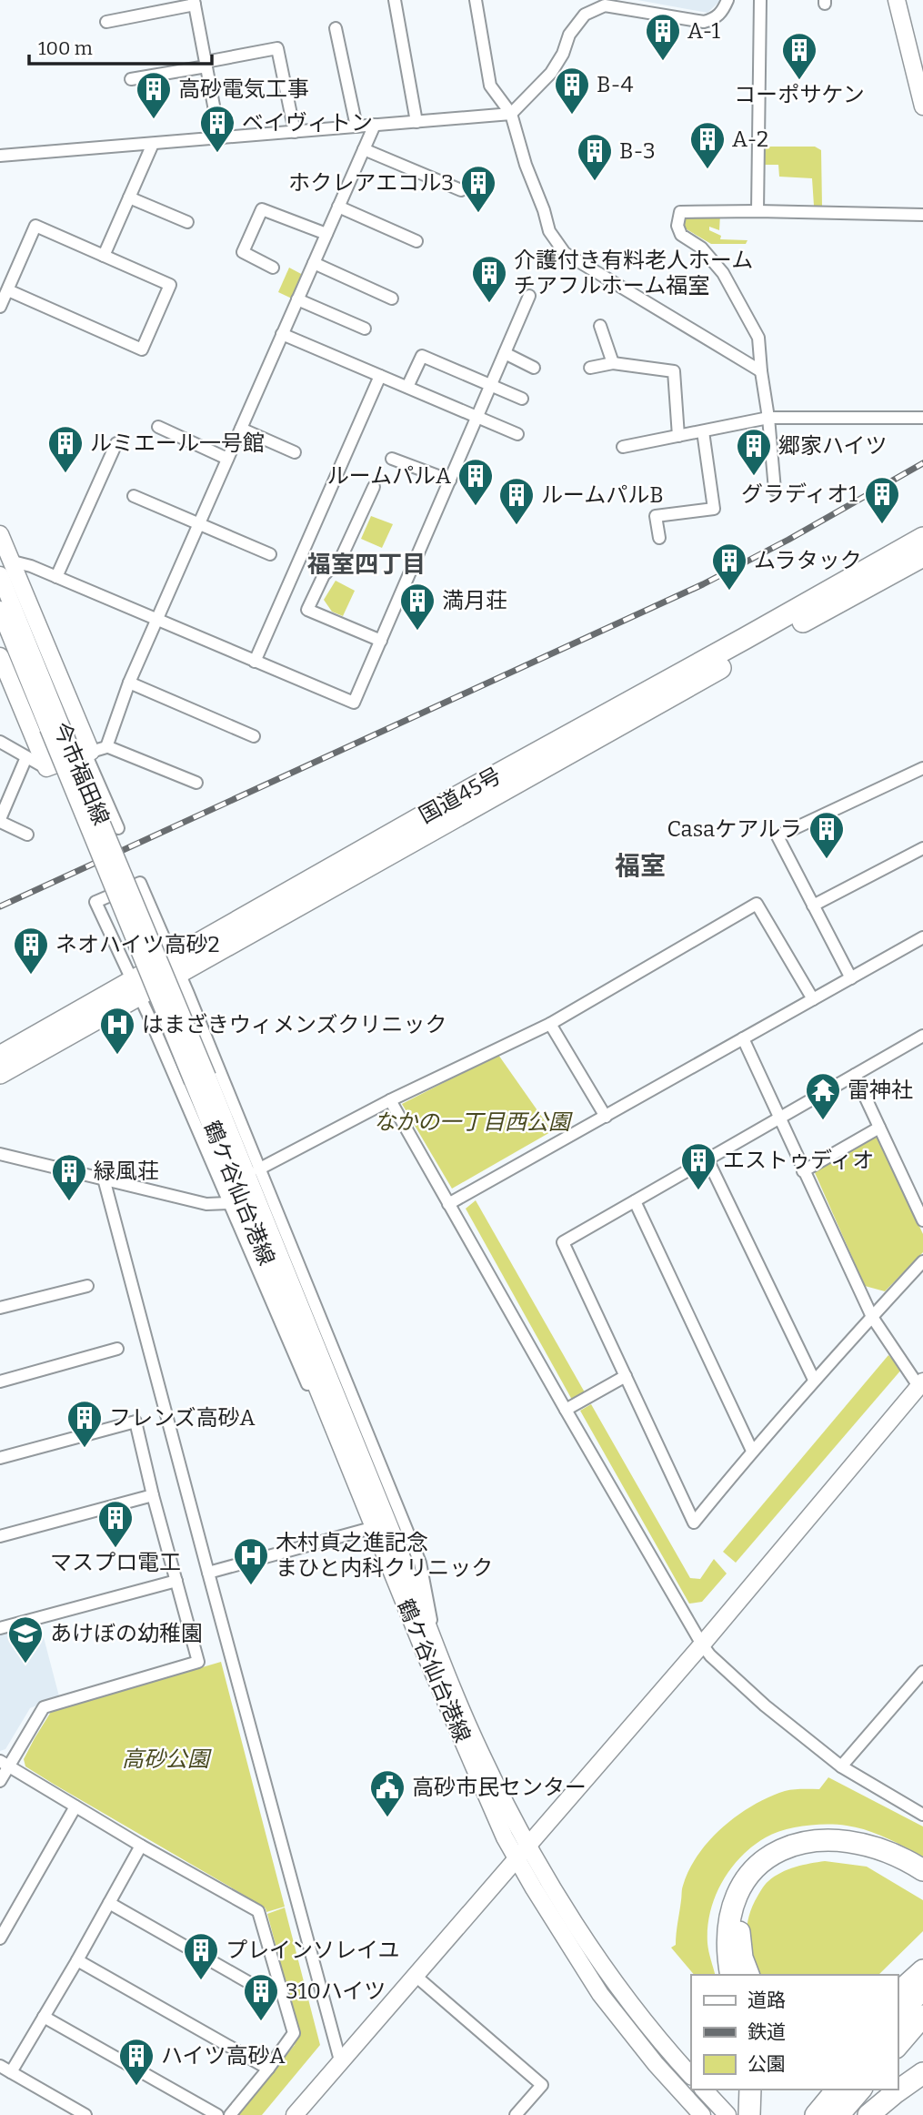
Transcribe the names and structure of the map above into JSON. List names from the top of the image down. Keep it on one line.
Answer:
{"streets":{"highway":["国道45号"],"street":["今市福田線","鶴ケ谷仙台港線"]},"crossings":[["今市福田線","国道45号"],["今市福田線","鶴ケ谷仙台港線"]],"districts":["福室四丁目","福室"],"parks":["なかの一丁目西公園","高砂公園"],"places":{"building":["A-1","コーポサケン","B-4","高砂電気工事","ベイヴィトン","A-2","B-3","ホクレアエコル3","介護付き有料老人ホーム チアフルホーム福室","ルミエール一号館","郷家ハイツ","ルームパルA","グラディオ1","ルームパルB","ムラタック","満月荘","Casaケアルラ","ネオハイツ高砂2","エストゥディオ","緑風荘","フレンズ高砂A","マスプロ電工","プレインソレイユ","310ハイツ","ハイツ高砂A"],"hospital":["はまざきウィメンズクリニック","木村貞之進記念 まひと内科クリニック"],"temple":["雷神社"],"school or university":["あけぼの幼稚園"],"public building":["高砂市民センター"]},"legend":["道路","鉄道","公園"],"scale_bar":"100 m"}
